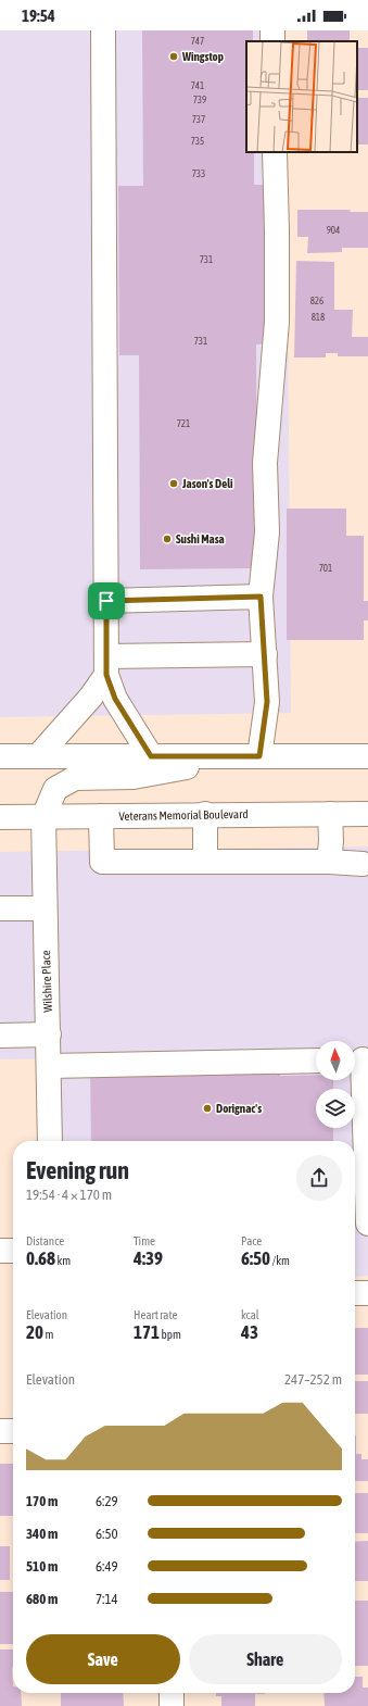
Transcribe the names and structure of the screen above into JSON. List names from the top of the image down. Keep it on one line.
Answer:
{"streets":{"main road":["Veterans Memorial Boulevard","Wilshire Place"]},"crossings":[["Veterans Memorial Boulevard","Wilshire Place"]],"places":["Wingstop","Jason's Deli","Sushi Masa","Dorignac's"],"house_numbers":["747","741","739","737","735","733","904","731","826","818","731","721","701"],"north":"top","page":{"status":"19:54","heading":["Evening run","19:54 · 4 × 170 m"],"stats":[["Distance","0.68 km"],["Time","4:39"],["Pace","6:50 /km"],["Elevation","20 m"],["Heart rate","171 bpm"],["kcal","43"]],"chart":["Elevation","247–252 m"],"list":[{"name":"170 m","note":"6:29"},{"name":"340 m","note":"6:50"},{"name":"510 m","note":"6:49"},{"name":"680 m","note":"7:14"}],"buttons":["Save","Share"]}}
